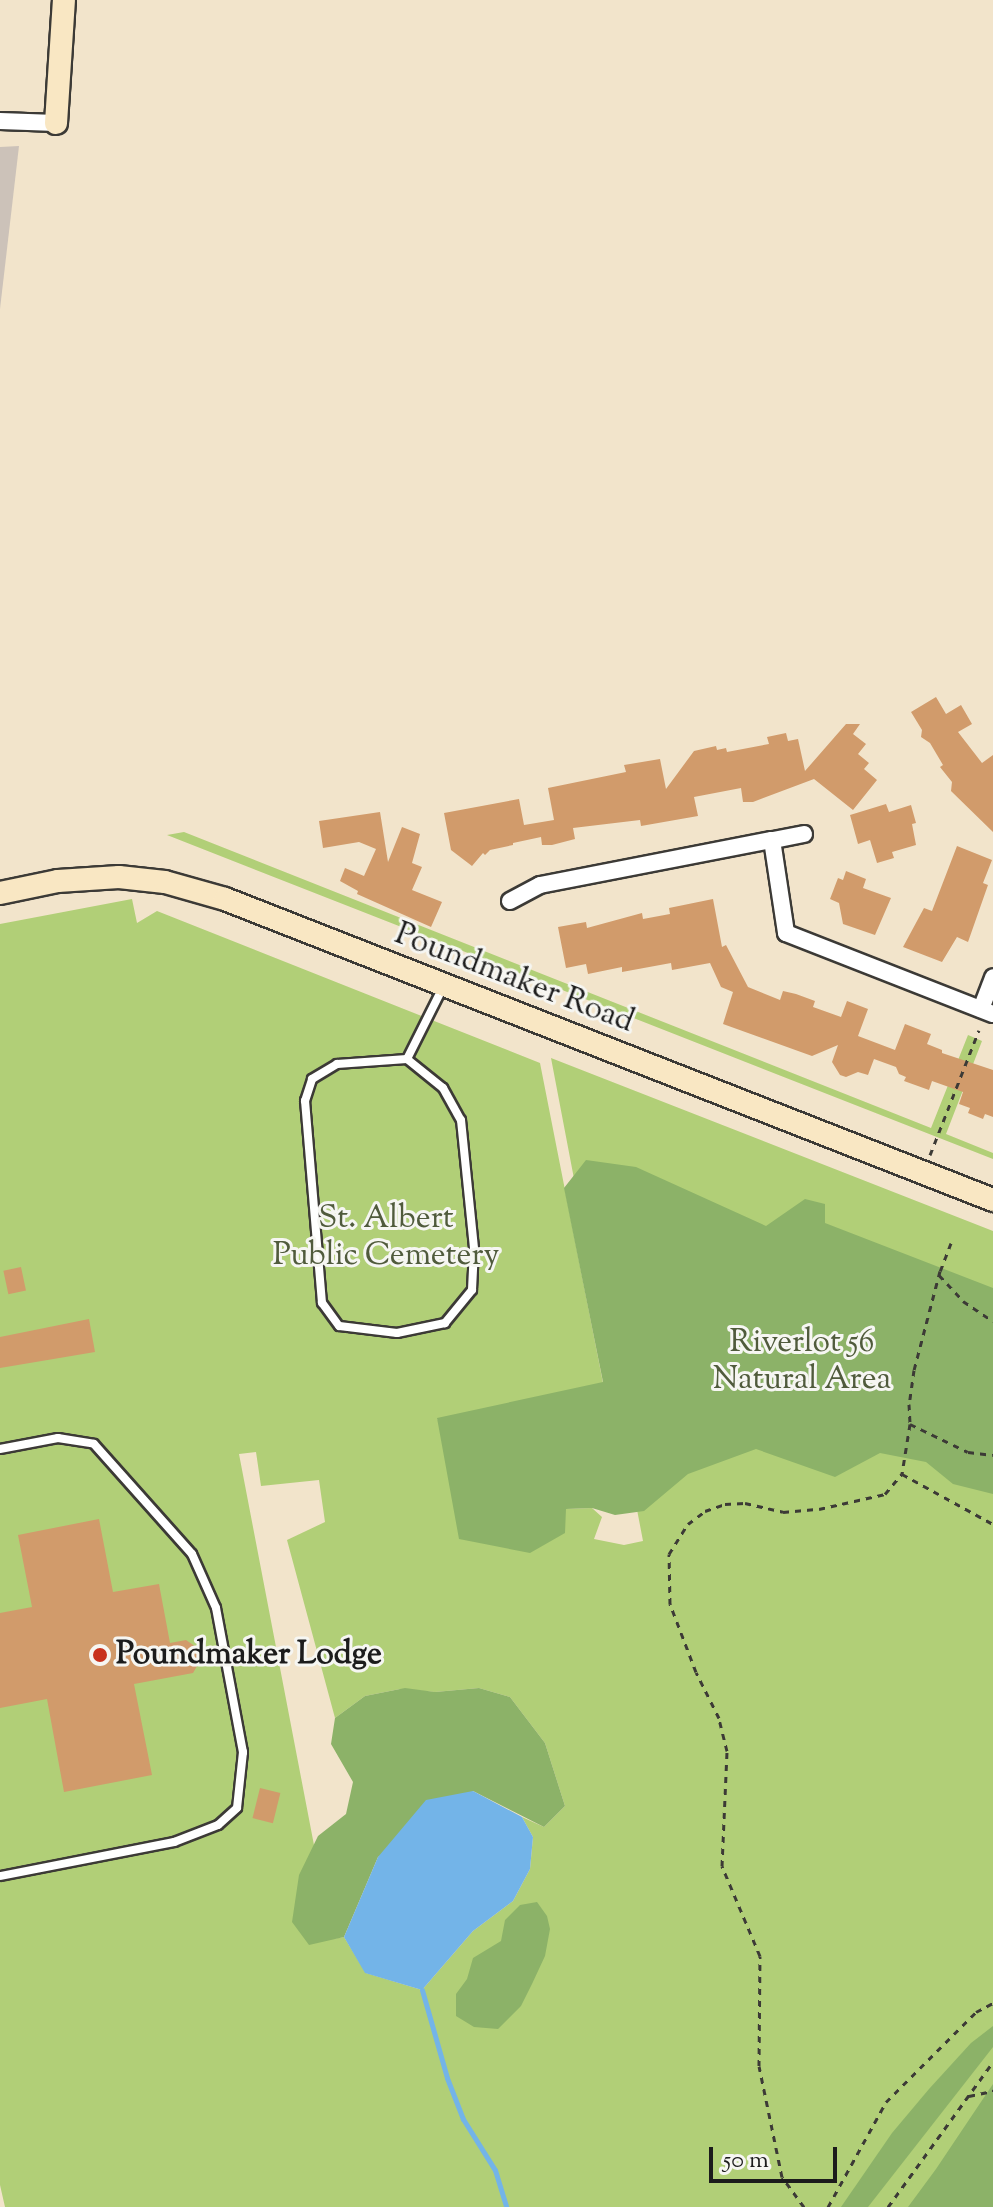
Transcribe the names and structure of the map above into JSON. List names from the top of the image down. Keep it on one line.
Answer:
{"streets":{"street":["Poundmaker Road"]},"parks":["St. Albert Public Cemetery","Riverlot 56 Natural Area"],"places":["Poundmaker Lodge"],"scale_bar":"50 m"}
